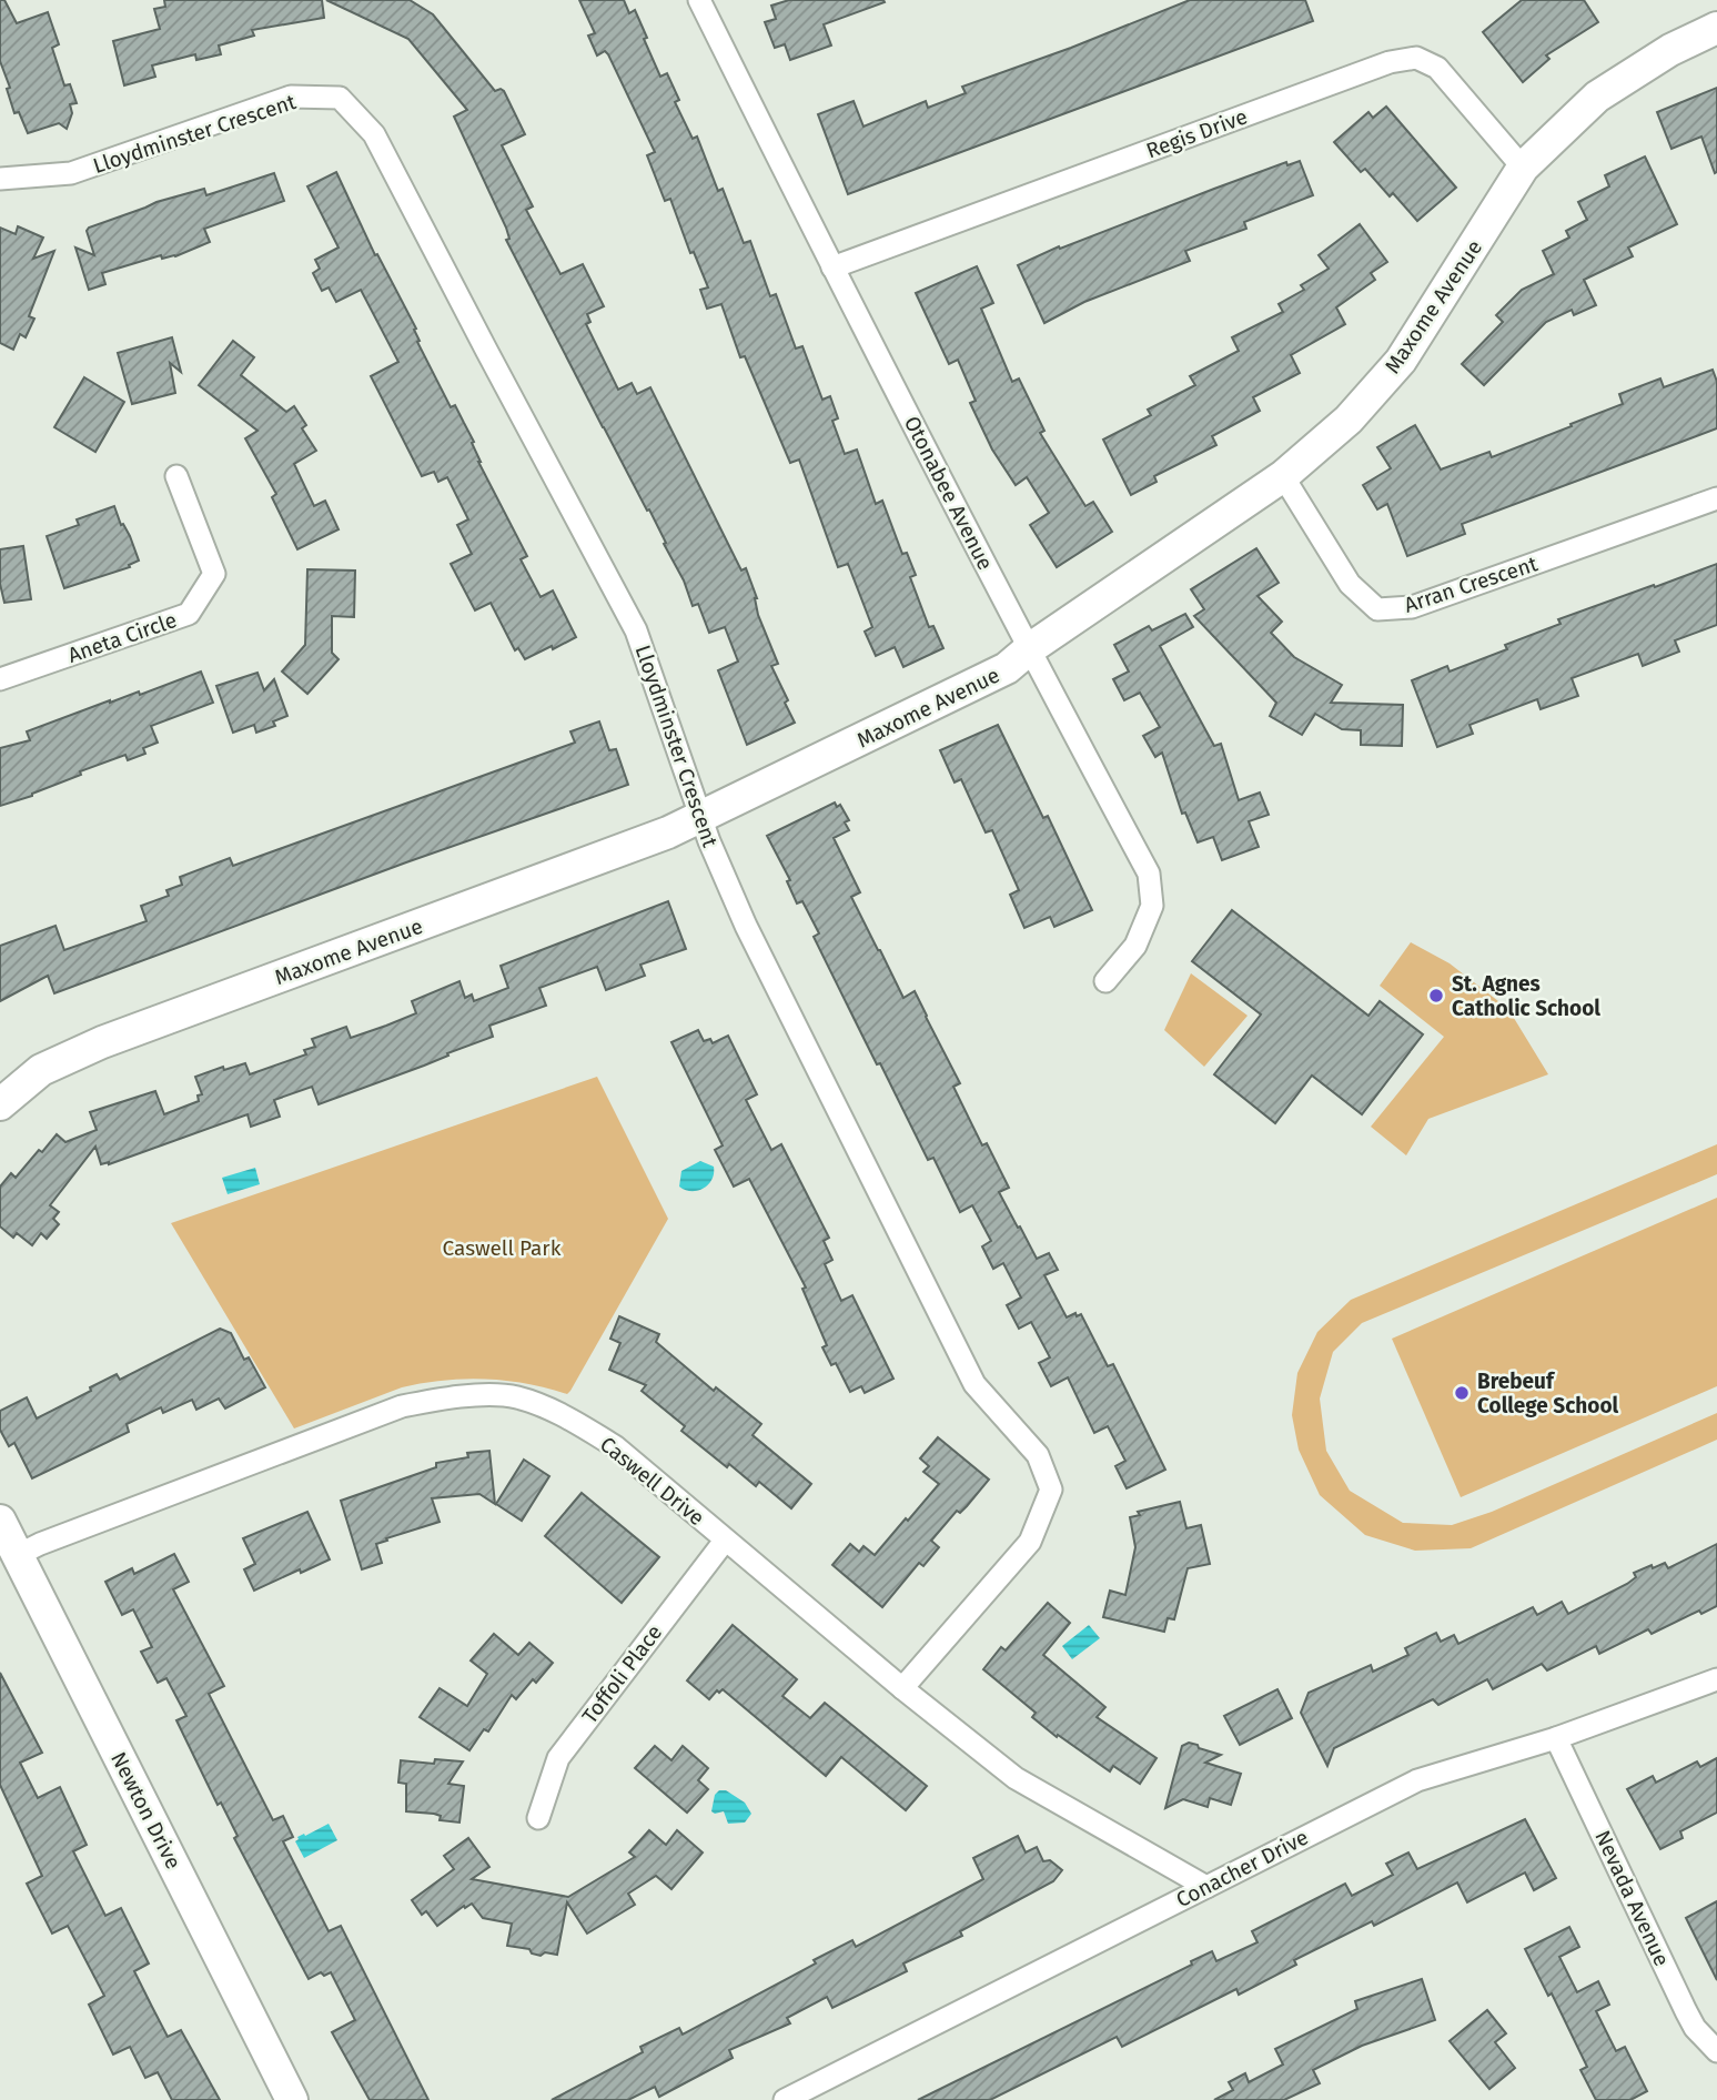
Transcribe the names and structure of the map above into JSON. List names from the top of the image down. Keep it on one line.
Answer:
{"streets":{"street":["Lloydminster Crescent","Regis Drive","Maxome Avenue","Otonabee Avenue","Arran Crescent","Aneta Circle","Caswell Drive","Toffoli Place","Newton Drive","Conacher Drive","Nevada Avenue"]},"crossings":[["Lloydminster Crescent","Maxome Avenue"],["Lloydminster Crescent","Caswell Drive"],["Regis Drive","Maxome Avenue"],["Regis Drive","Otonabee Avenue"],["Maxome Avenue","Otonabee Avenue"],["Maxome Avenue","Arran Crescent"],["Caswell Drive","Toffoli Place"],["Caswell Drive","Newton Drive"],["Caswell Drive","Conacher Drive"],["Conacher Drive","Nevada Avenue"]],"parks":["Caswell Park"],"places":["St. Agnes Catholic School","Brebeuf College School"]}
